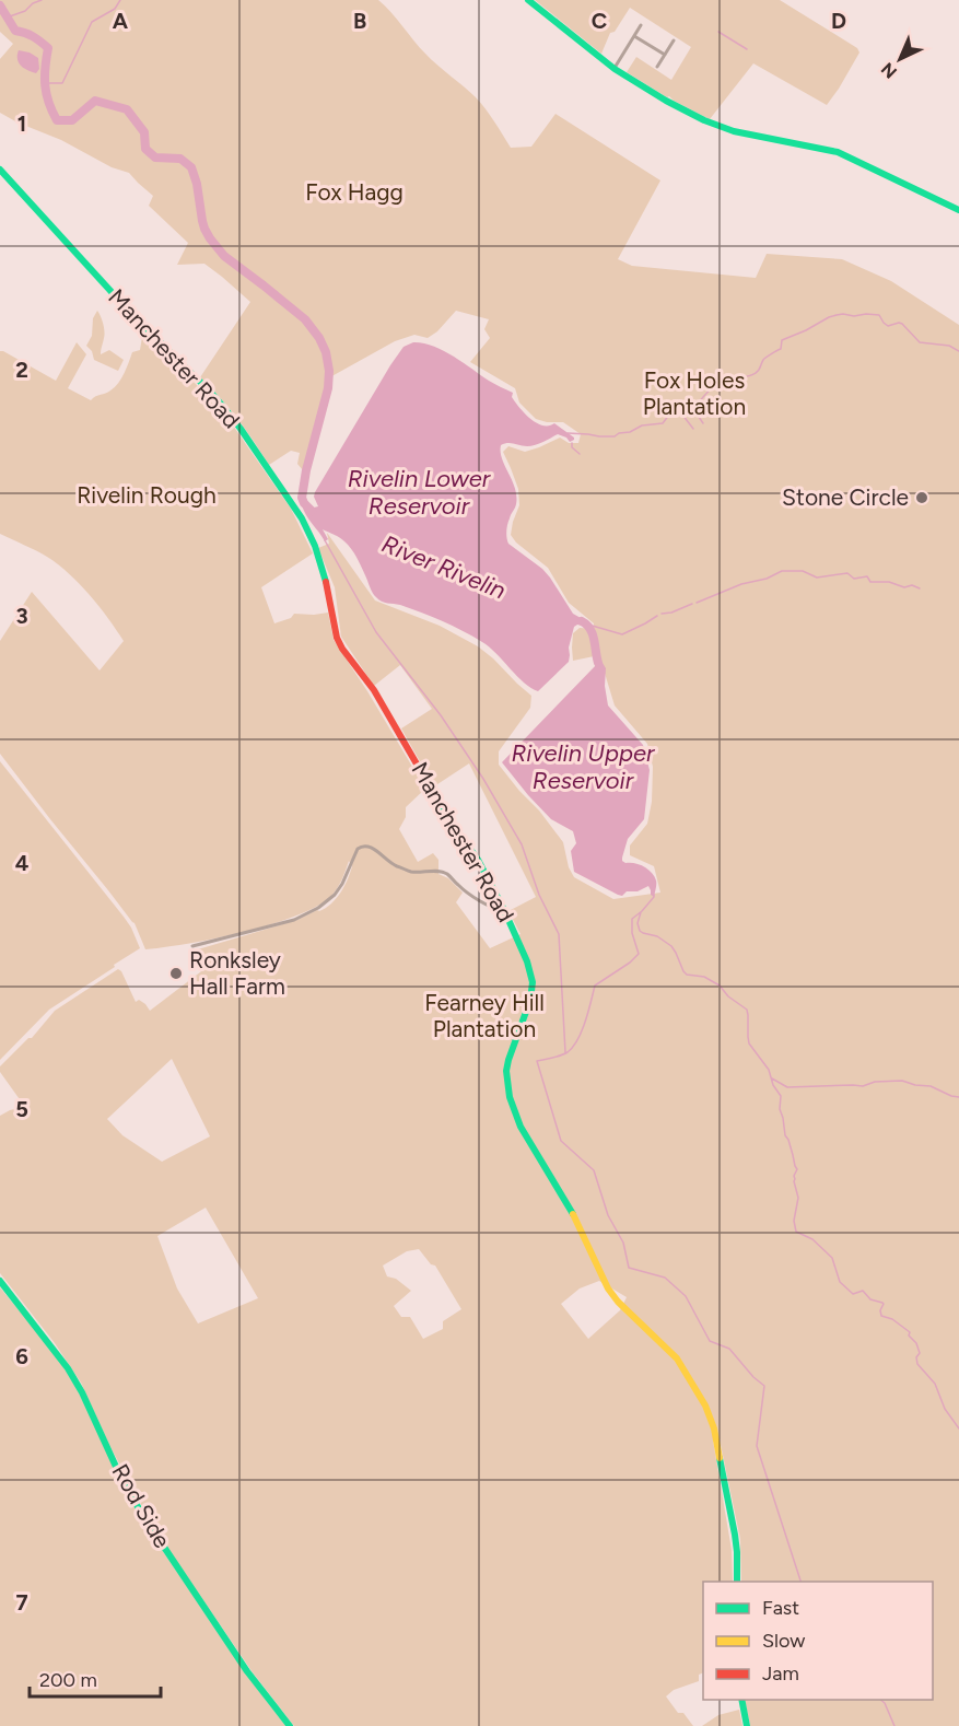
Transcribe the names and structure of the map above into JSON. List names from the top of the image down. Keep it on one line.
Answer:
{"streets":{"main road":["Manchester Road","Rod Side"]},"water":["Rivelin Lower Reservoir","River Rivelin","Rivelin Upper Reservoir"],"parks":["Fox Hagg","Fox Holes Plantation","Rivelin Rough","Fearney Hill Plantation"],"places":["Stone Circle","Ronksley Hall Farm"],"legend":["Fast","Slow","Jam"],"scale_bar":"200 m","north":"bottom left","grid":{"columns":["A","B","C","D"],"rows":["1","2","3","4","5","6","7"]}}
